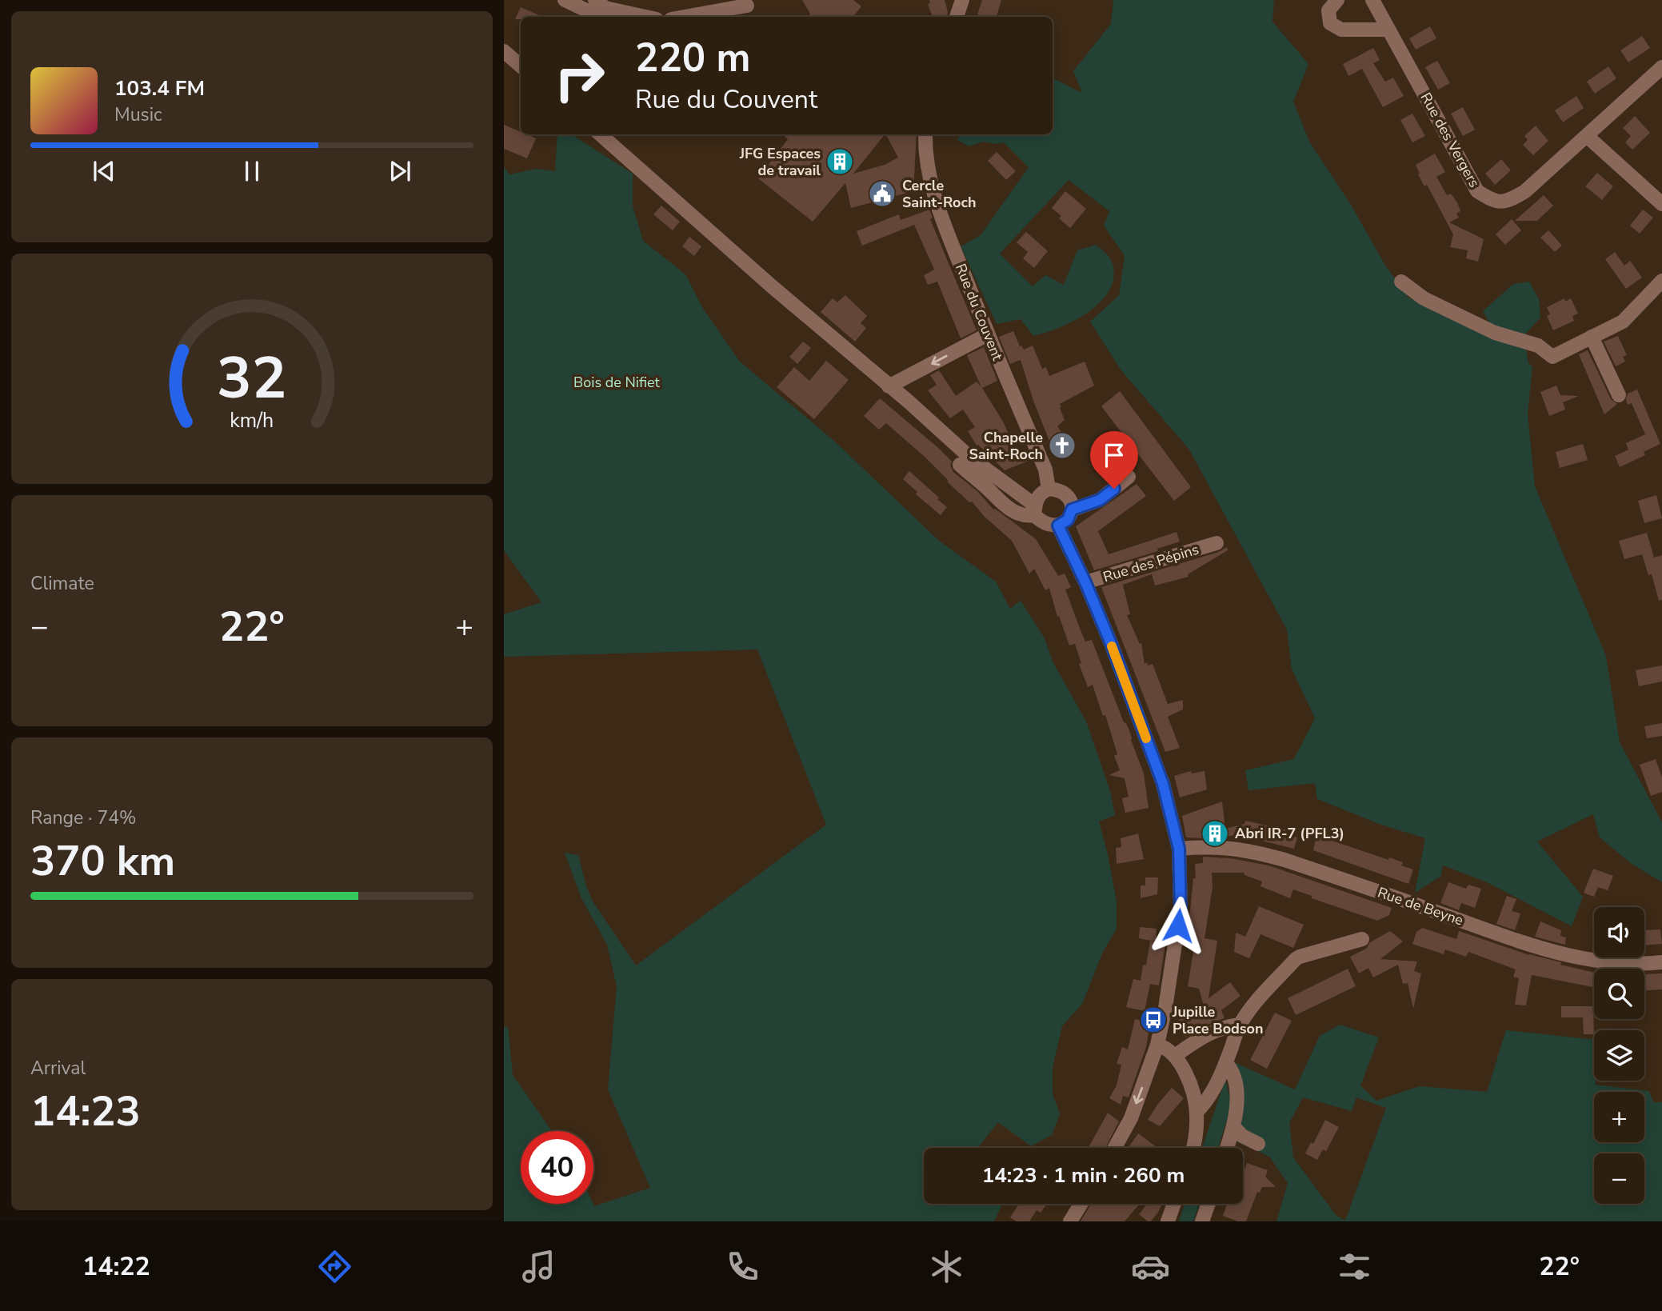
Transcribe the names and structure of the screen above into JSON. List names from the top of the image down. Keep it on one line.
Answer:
{"streets":{"street":["Rue des Vergers","Rue du Couvent","Rue des Pépins","Rue de Beyne"]},"parks":["Bois de Nifiet"],"places":{"building":["JFG Espaces de travail","Abri IR-7 (PFL3)"],"public building":["Cercle Saint-Roch"],"church":["Chapelle Saint-Roch"],"bus stop":["Jupille Place Bodson"]},"page":{"turn":["220 m","Rue du Couvent"],"song":["103.4 FM","Music"],"tile":["Climate",["Range · 74%","370 km"],["Arrival","14:23"]],"heat":["−","22°","+"],"map_buttons":["+","−"],"limit":"40","trip":"14:23 · 1 min · 260 m","tabs":["14:22","22°"],"gauge":["32","km/h"]}}
